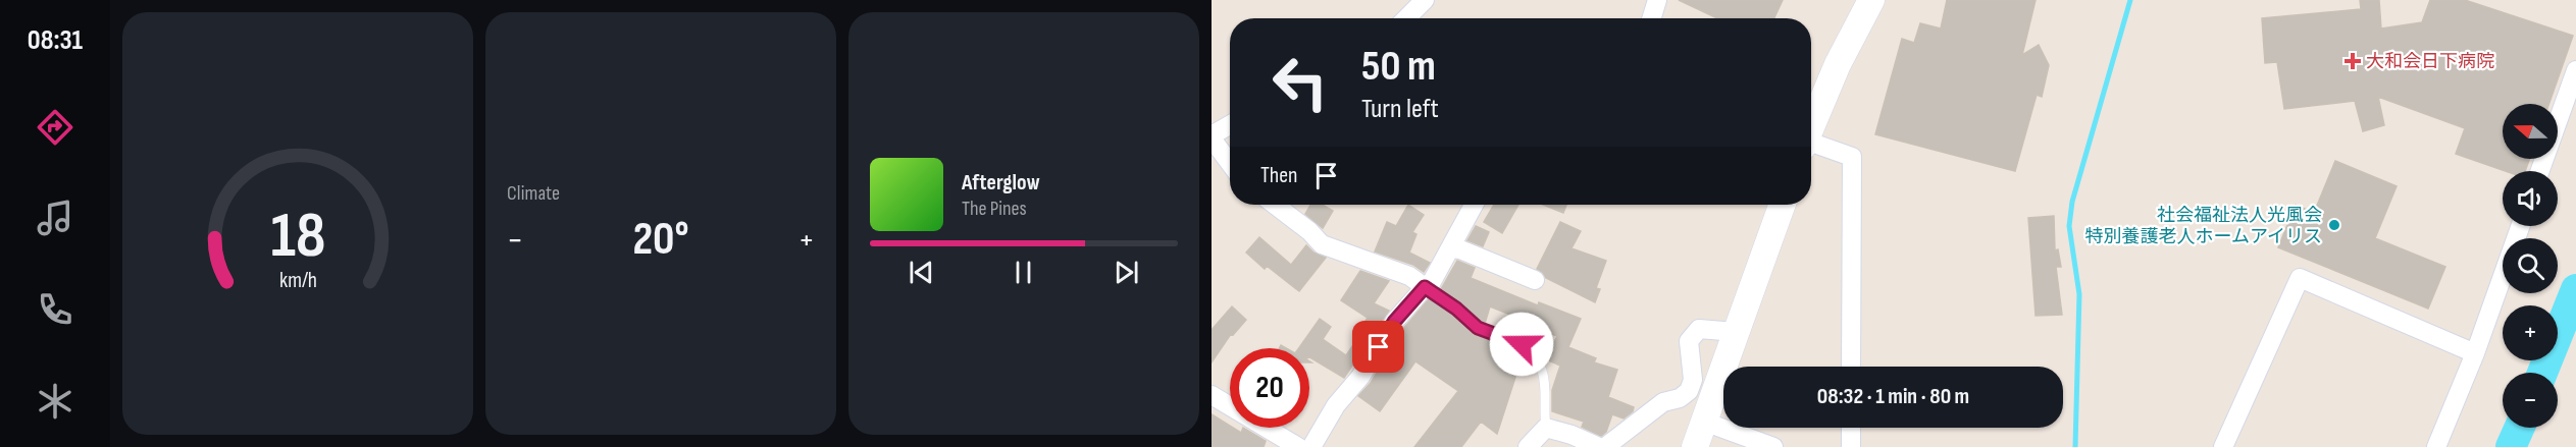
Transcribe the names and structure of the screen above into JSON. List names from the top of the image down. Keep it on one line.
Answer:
{"places":{"health":["大和会日下病院"],"other":["社会福祉法人光風会 特別養護老人ホームアイリス"]},"north":"left","page":{"tabs":"08:31","tile":"Climate","turn":["50 m","Turn left"],"map_buttons":["+","−"],"then":"Then","song":["Afterglow","The Pines"],"heat":["−","20°","+"],"limit":"20","trip":"08:32 · 1 min · 80 m","gauge":["18","km/h"]}}
